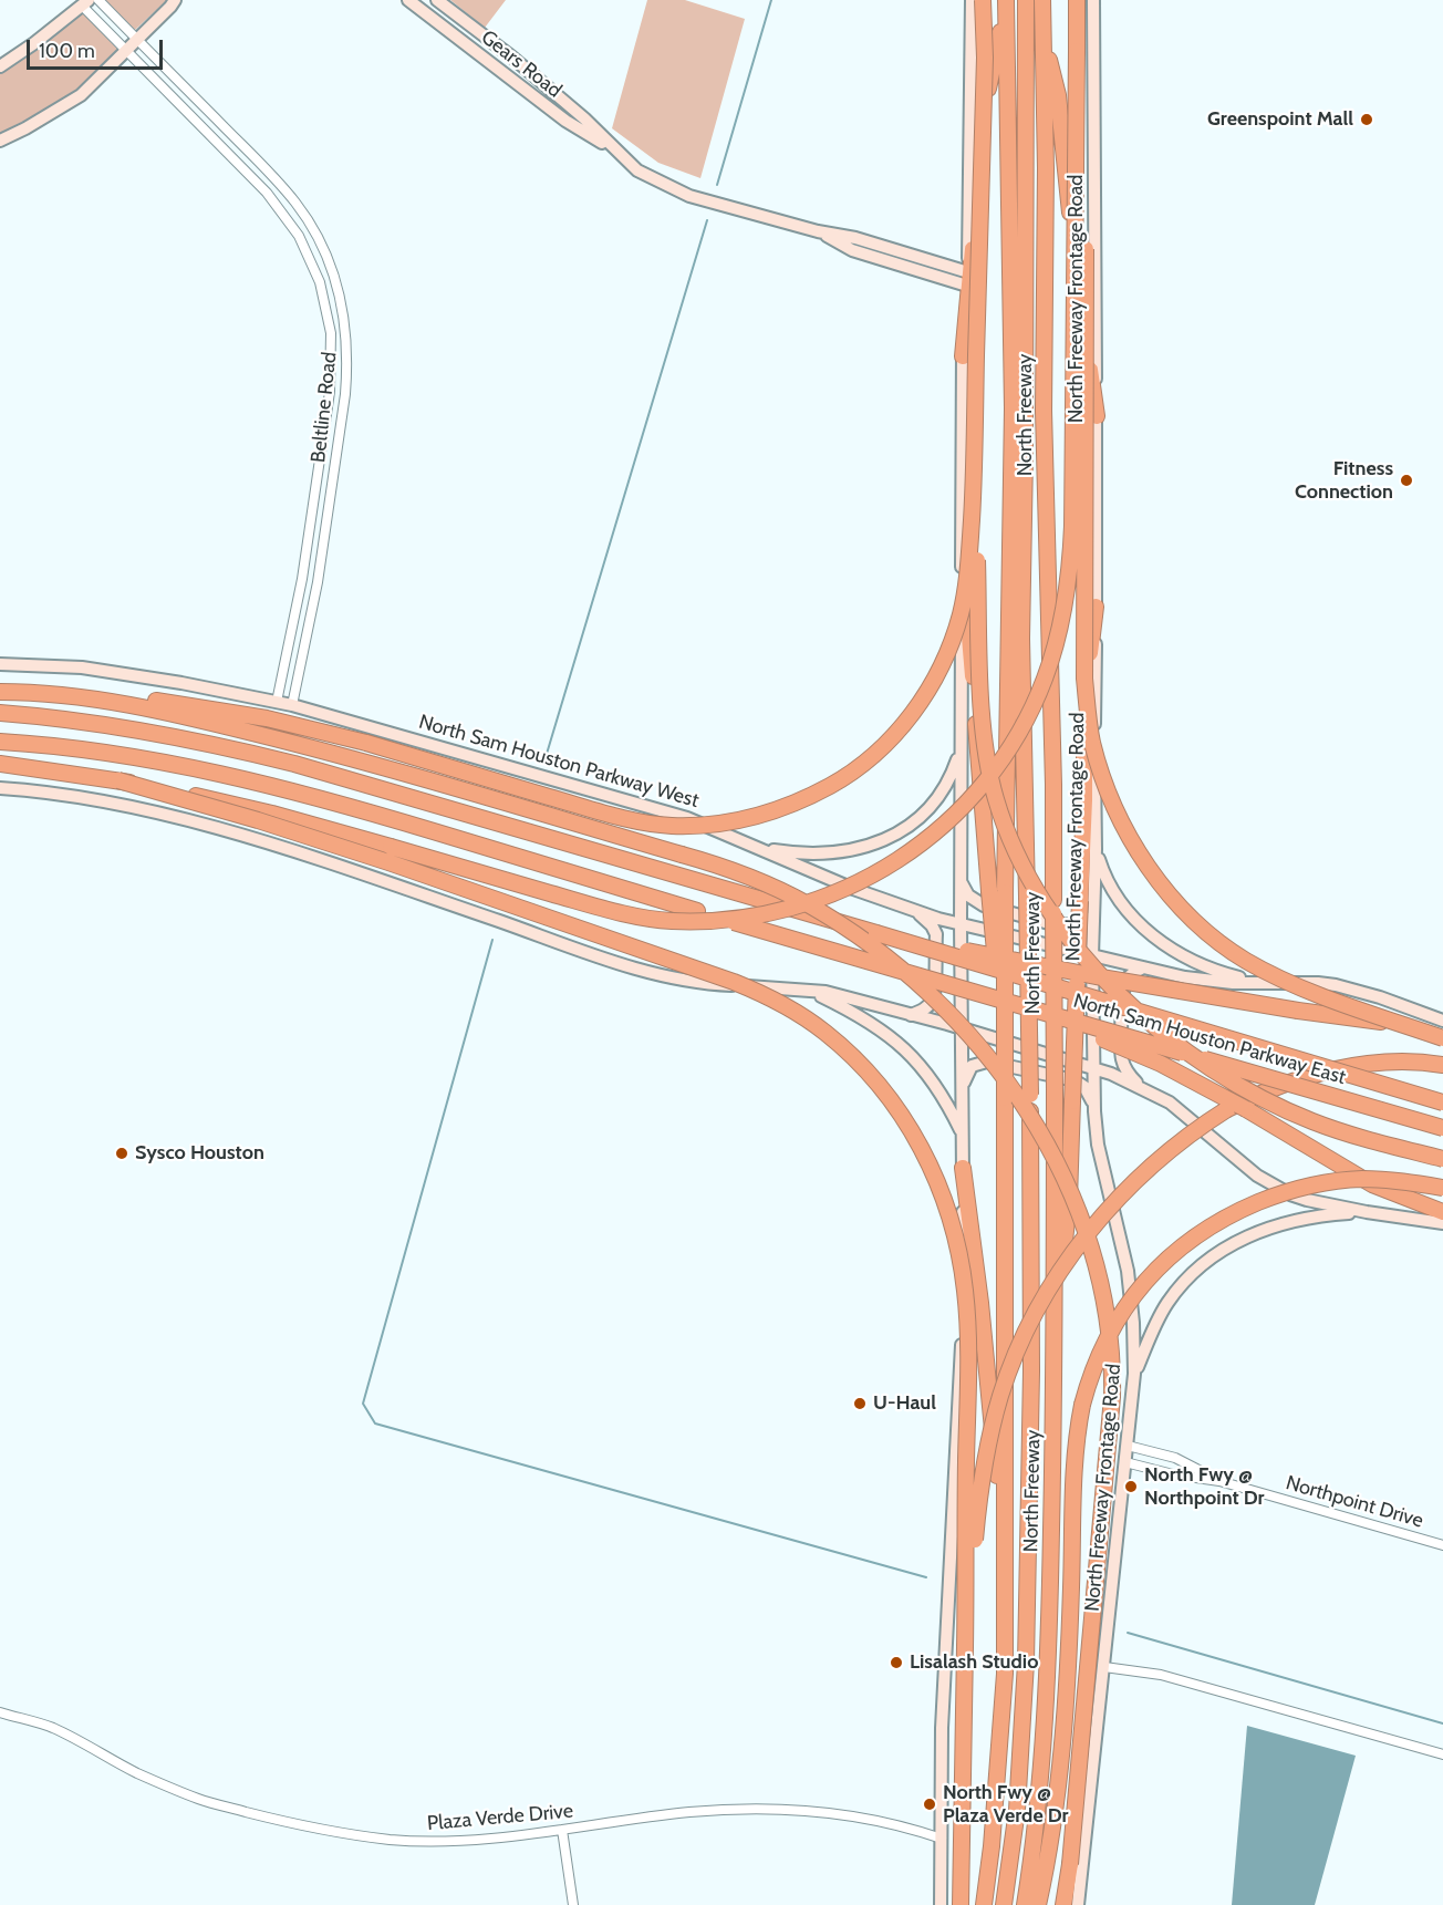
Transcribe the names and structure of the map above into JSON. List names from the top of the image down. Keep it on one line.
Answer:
{"streets":{"highway":["North Freeway","North Sam Houston Parkway East"],"main road":["Gears Road","North Freeway Frontage Road","North Sam Houston Parkway West"],"street":["Beltline Road","Northpoint Drive","Plaza Verde Drive"]},"crossings":[["North Freeway Frontage Road","North Sam Houston Parkway West"],["North Freeway Frontage Road","Northpoint Drive"],["Beltline Road","North Sam Houston Parkway West"]],"places":["Greenspoint Mall","Fitness Connection","Sysco Houston","U-Haul","North Fwy @ Northpoint Dr","Lisalash Studio","North Fwy @ Plaza Verde Dr"],"scale_bar":"100 m"}
